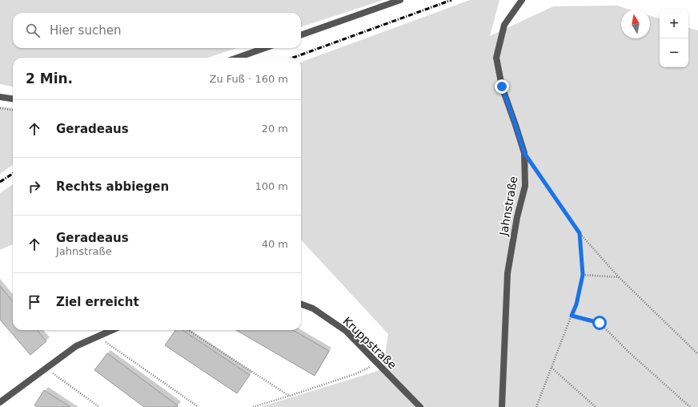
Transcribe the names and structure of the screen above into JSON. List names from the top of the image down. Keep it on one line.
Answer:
{"streets":{"street":["Jahnstraße","Kruppstraße"]},"north":"top","page":{"map_buttons":["+","−"],"search":"Hier suchen","heading":["2 Min.","Zu Fuß · 160 m"],"list":[["Geradeaus","20 m"],["Rechts abbiegen","100 m"],["Geradeaus","Jahnstraße","40 m"],"Ziel erreicht"]}}
